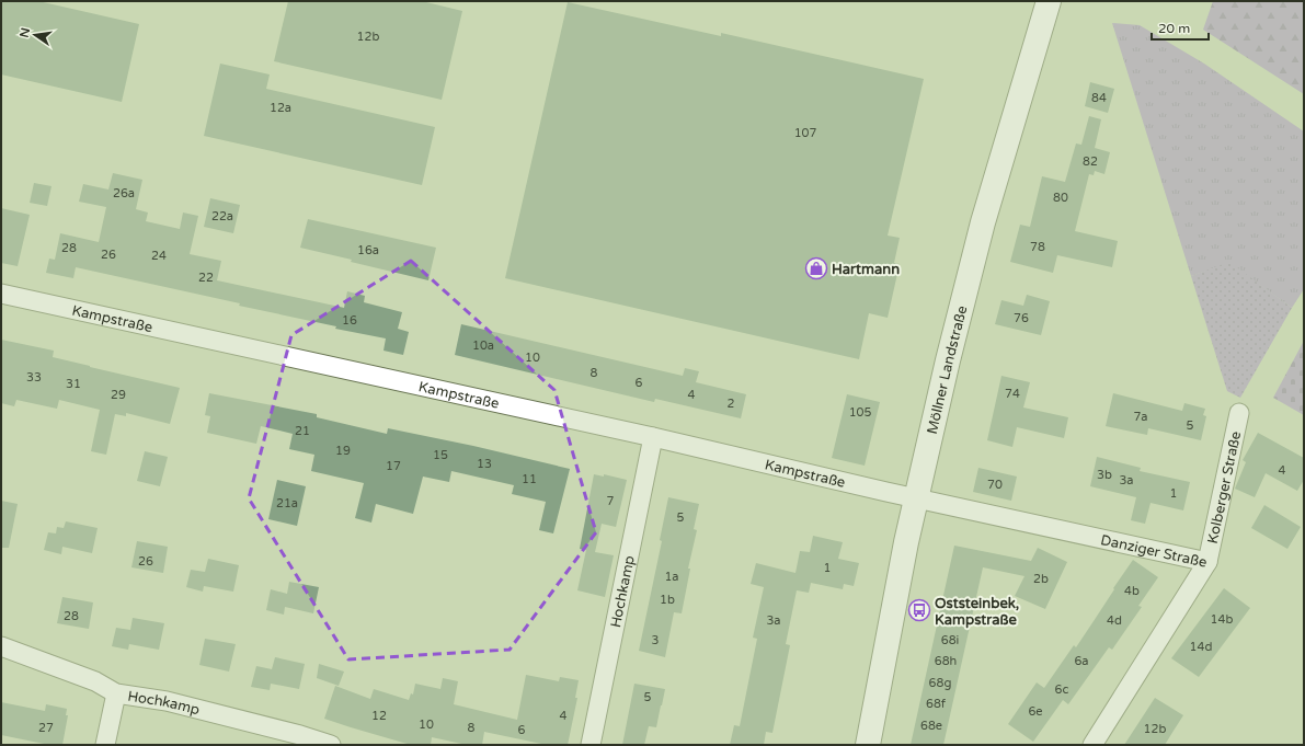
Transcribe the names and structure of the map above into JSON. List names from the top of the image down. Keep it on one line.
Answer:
{"streets":{"main road":["Möllner Landstraße"],"street":["Kampstraße","Kolberger Straße","Danziger Straße","Hochkamp"]},"crossings":[["Kampstraße","Möllner Landstraße"],["Kampstraße","Danziger Straße"],["Kampstraße","Hochkamp"],["Möllner Landstraße","Danziger Straße"],["Kolberger Straße","Danziger Straße"]],"places":{"shop":["Hartmann"],"bus stop":["Oststeinbek, Kampstraße"]},"house_numbers":["12b","84","12a","107","82","26a","80","22a","78","28","16a","26","24","22","76","16","10a","10","8","33","6","31","74","29","4","2","105","7a","5","21","19","15","13","17","4","3b","11","3a","70","1","7","21a","5","26","1","1a","2b","4b","1b","28","14b","3a","4d","3","68i","14d","68h","6a","68g","6c","5","68f","6e","12","4","10","68e","27","8","12b","6"],"scale_bar":"20 m","north":"left"}
